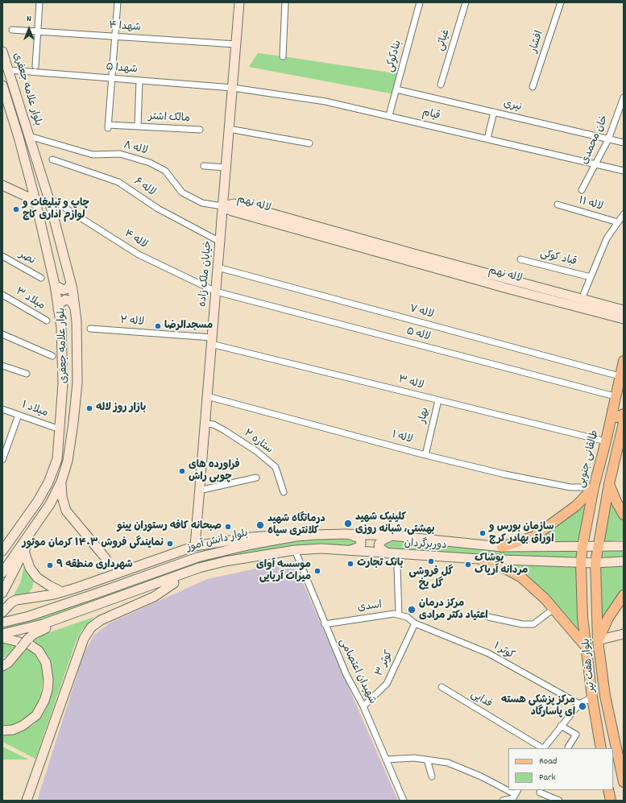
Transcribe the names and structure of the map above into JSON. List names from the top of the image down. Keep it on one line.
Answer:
{"streets":{"main road":["بلوار علامه جعفری","لاله نهم","خیابان ملک زاده","طالقانی جنوبی","بلوار دانش آموز","دوربرگردان","بلوار هفت تیر"],"street":["شهدا ۴","غیاثی","افشار","بنادکوکی","شهدا ۵","نیری","قیام","مالک اشتر","خان محمدی","لاله ۸","لاله ۶","لاله ۱۱","لاله ۴","نصر","قباد کوکی","میلاد ۳","لاله ۷","لاله ۲","لاله ۵","لاله ۳","میلاد ۱","بهار","لاله ۱","ستاره ۲","اسدی","کوثر ۱","کوثر ۳","شهیدان اعتصامی","فدایی"]},"crossings":[["شهدا ۴","خیابان ملک زاده"],["بنادکوکی","نیری"],["بنادکوکی","قیام"],["شهدا ۵","بلوار علامه جعفری"],["شهدا ۵","قیام"],["شهدا ۵","مالک اشتر"],["شهدا ۵","خیابان ملک زاده"],["بلوار علامه جعفری","لاله ۸"],["بلوار علامه جعفری","لاله ۴"],["بلوار علامه جعفری","میلاد ۱"],["نیری","خان محمدی"],["قیام","خان محمدی"],["قیام","خیابان ملک زاده"],["لاله ۸","لاله نهم"],["لاله ۸","خیابان ملک زاده"],["لاله ۶","خیابان ملک زاده"],["لاله نهم","خیابان ملک زاده"],["لاله ۴","خیابان ملک زاده"],["لاله ۴","لاله ۵"],["خیابان ملک زاده","لاله ۷"],["خیابان ملک زاده","لاله ۲"],["خیابان ملک زاده","لاله ۵"],["خیابان ملک زاده","لاله ۳"],["خیابان ملک زاده","لاله ۱"],["خیابان ملک زاده","ستاره ۲"],["لاله ۷","طالقانی جنوبی"],["لاله ۲","لاله ۳"],["لاله ۵","طالقانی جنوبی"],["لاله ۳","بهار"],["لاله ۳","طالقانی جنوبی"],["بهار","لاله ۱"],["لاله ۱","طالقانی جنوبی"],["طالقانی جنوبی","بلوار دانش آموز"],["طالقانی جنوبی","دوربرگردان"],["طالقانی جنوبی","بلوار هفت تیر"],["بلوار دانش آموز","دوربرگردان"],["دوربرگردان","بلوار هفت تیر"],["دوربرگردان","شهیدان اعتصامی"],["اسدی","کوثر ۱"],["اسدی","کوثر ۳"],["اسدی","شهیدان اعتصامی"],["کوثر ۱","کوثر ۳"],["کوثر ۱","فدایی"],["کوثر ۳","شهیدان اعتصامی"],["بلوار هفت تیر","فدایی"]],"places":["چاپ و تبلیغات و لوازم اداری کاج","مسجدالرضا","بازار روز لاله","فراورده های چوبی راش","کلینیک شهید بهشتی، شبانه روزی","درمانگاه شهید کلانتری سپاه","صبحانه کافه رستوران پینو","سازمان بورس و اوراق بهادر کرج","نمایندگی فروش ۱۴۰۳ کرمان موتور","گل فروشی گل یخ","بانک تجارت","پوشاک مردانه آریاک","شهرداری منطقه ۹","موسسه آوای میراث آریایی","مرکز درمان اعتیاد دکتر مرادی","مرکز پزشکی هسته ای پاسارگاد"],"legend":["Road","Park"],"north":"top"}
